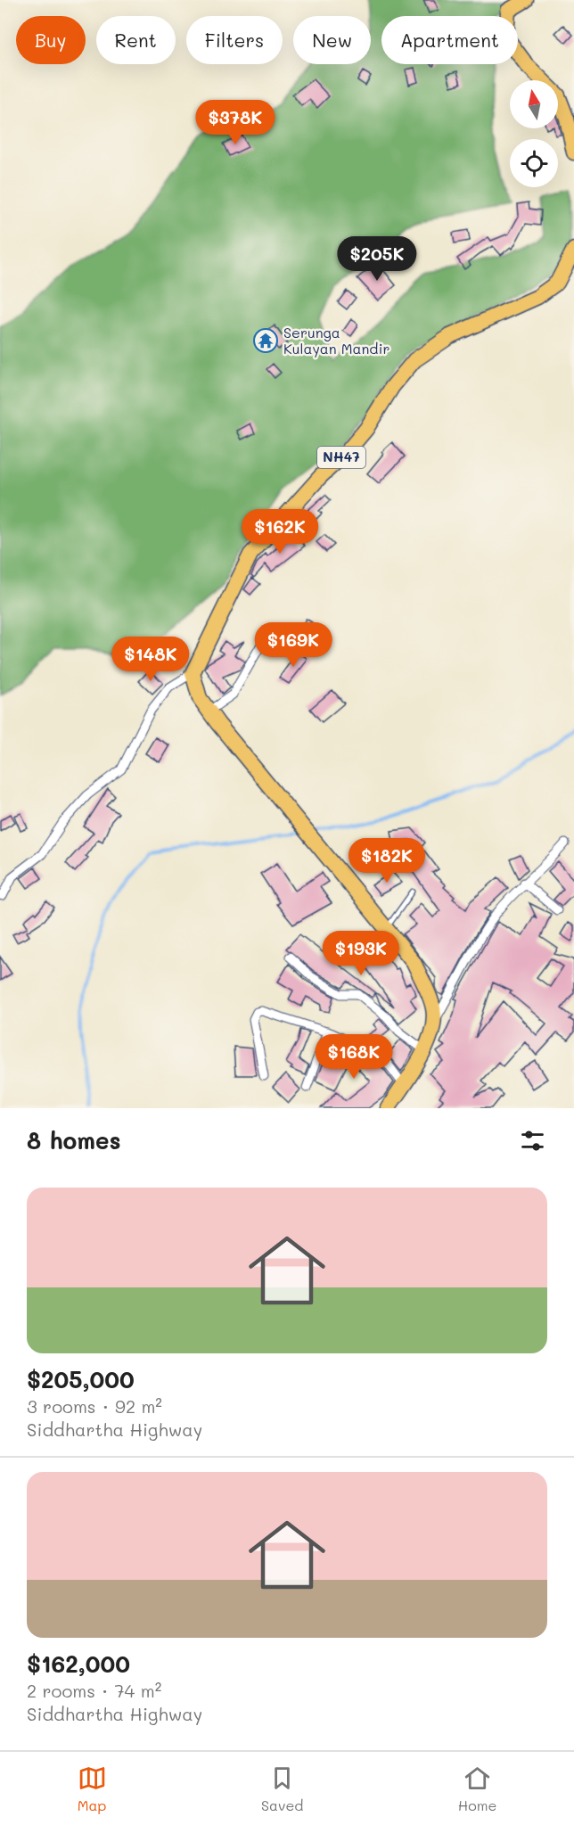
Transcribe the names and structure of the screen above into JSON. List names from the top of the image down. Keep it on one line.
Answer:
{"streets":{"highway":["NH47"]},"places":{"temple":["Serunga Kulayan Mandir"]},"north":"top","page":{"chip":["Buy","Rent","Filters","New","Apartment"],"price":["$378K","$205K","$162K","$169K","$148K","$182K","$193K","$168K"],"heading":"8 homes","list":[{"name":"$205,000","note":"3 rooms · 92 m² · Siddhartha Highway"},{"name":"$162,000","note":"2 rooms · 74 m² · Siddhartha Highway"}],"tabs":["Map","Saved","Home"]}}
